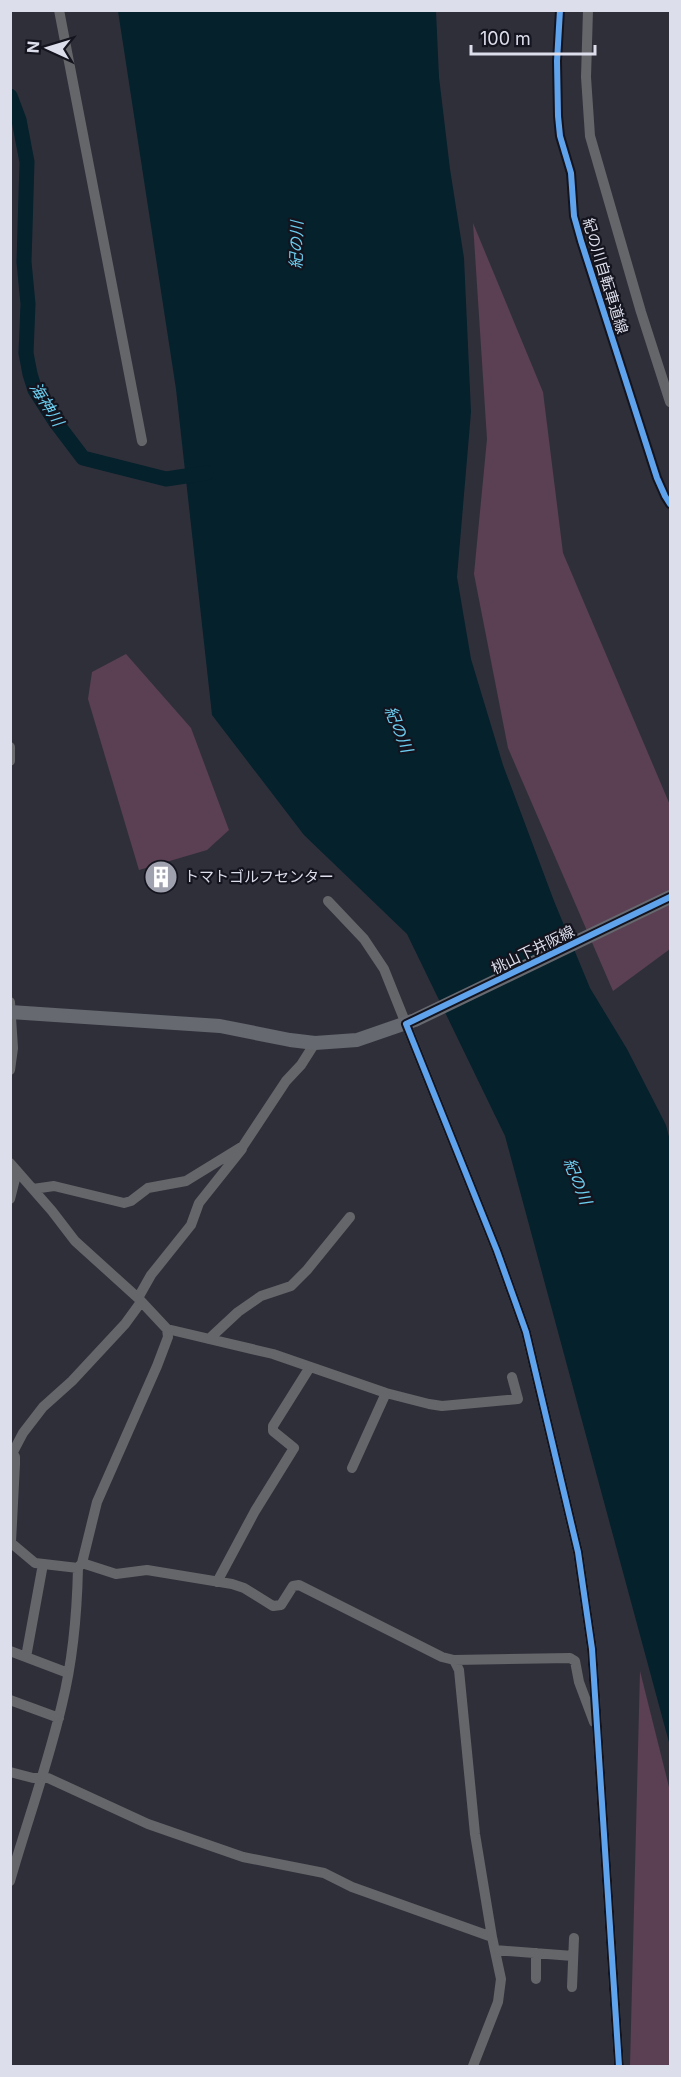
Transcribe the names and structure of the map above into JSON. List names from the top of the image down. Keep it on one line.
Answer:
{"streets":{"main road":["桃山下井阪線"],"cycle path":["紀の川自転車道線"]},"water":["紀の川","海神川"],"places":{"building":["トマトゴルフセンター"]},"scale_bar":"100 m","north":"left"}
